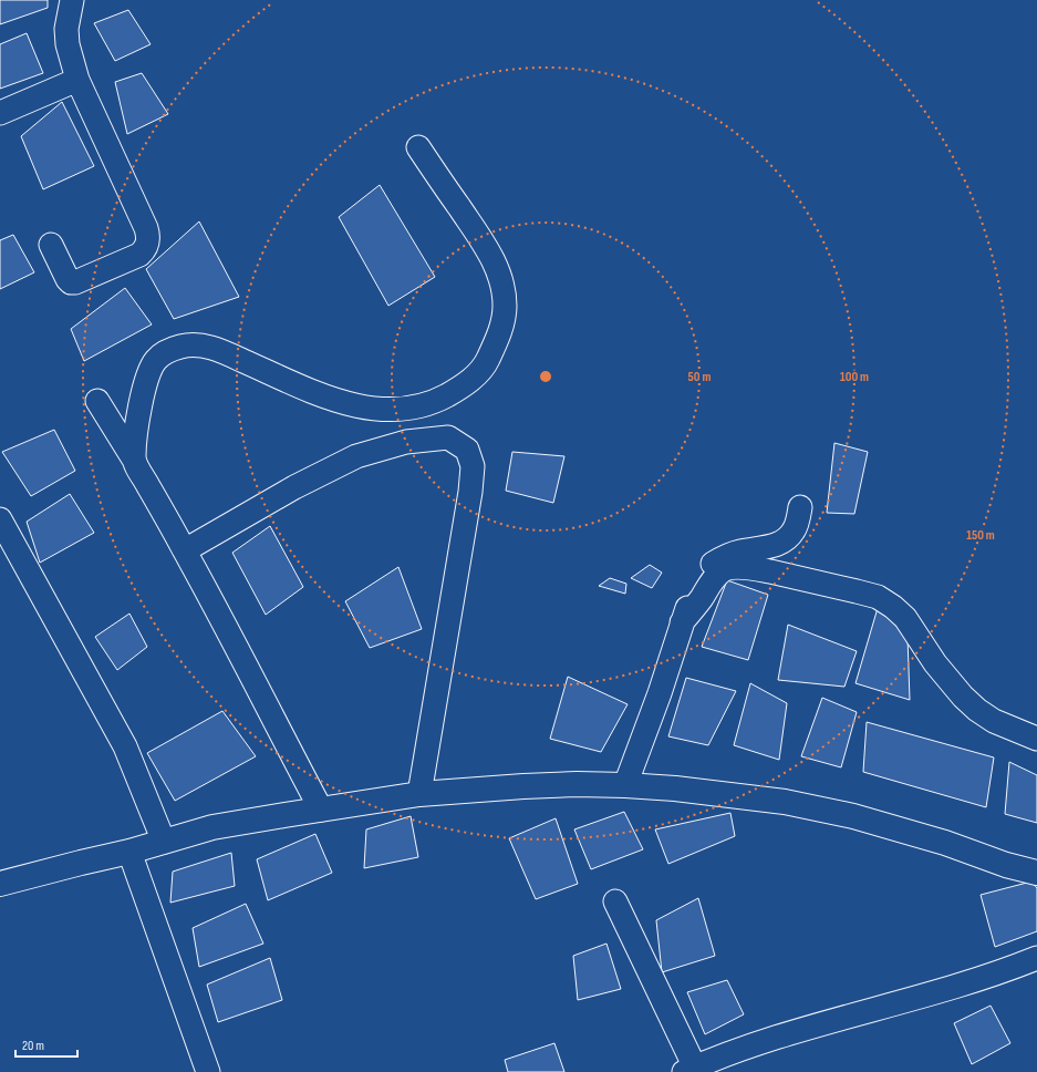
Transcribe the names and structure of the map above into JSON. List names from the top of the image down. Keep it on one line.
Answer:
{"scale_bar":"20 m","rings":["50 m","100 m","150 m"]}
